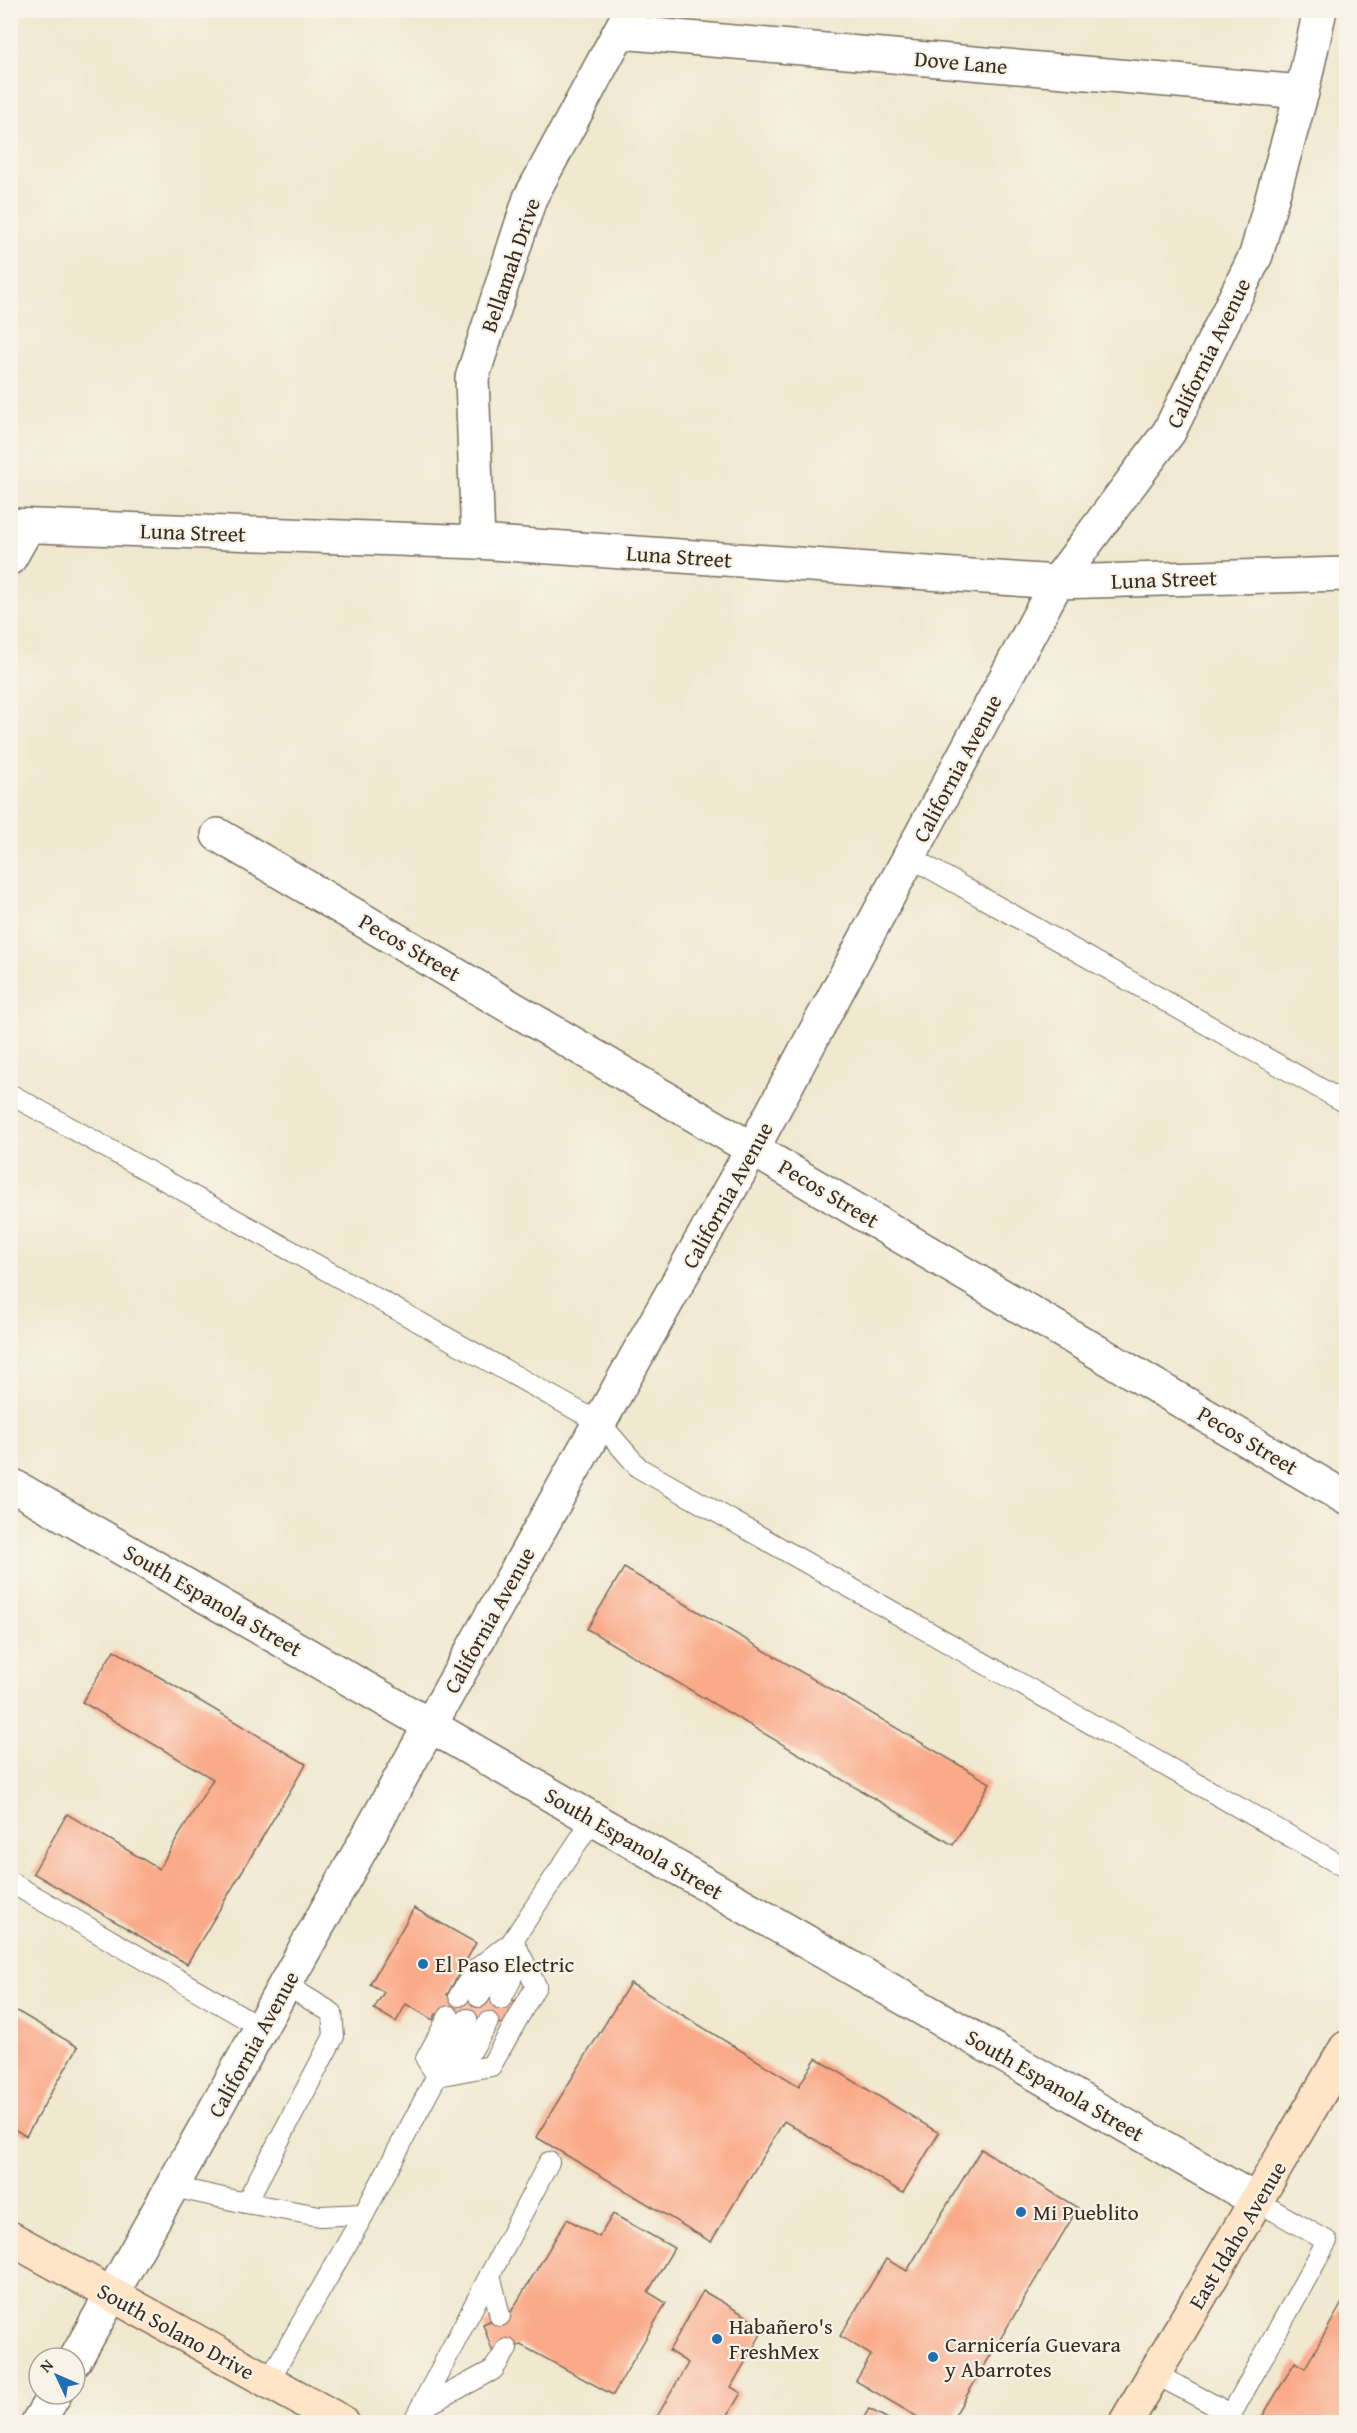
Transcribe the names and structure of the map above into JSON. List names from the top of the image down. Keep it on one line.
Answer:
{"streets":{"street":["Dove Lane","Bellamah Drive","California Avenue","Luna Street","Pecos Street","South Espanola Street","East Idaho Avenue","South Solano Drive"]},"crossings":[["Dove Lane","Bellamah Drive"],["Dove Lane","California Avenue"],["Bellamah Drive","Luna Street"],["California Avenue","Luna Street"],["California Avenue","Pecos Street"],["California Avenue","South Espanola Street"],["California Avenue","South Solano Drive"],["South Espanola Street","East Idaho Avenue"]],"places":["El Paso Electric","Mi Pueblito","Habañero's FreshMex","Carnicería Guevara y Abarrotes"],"north":"top left"}
